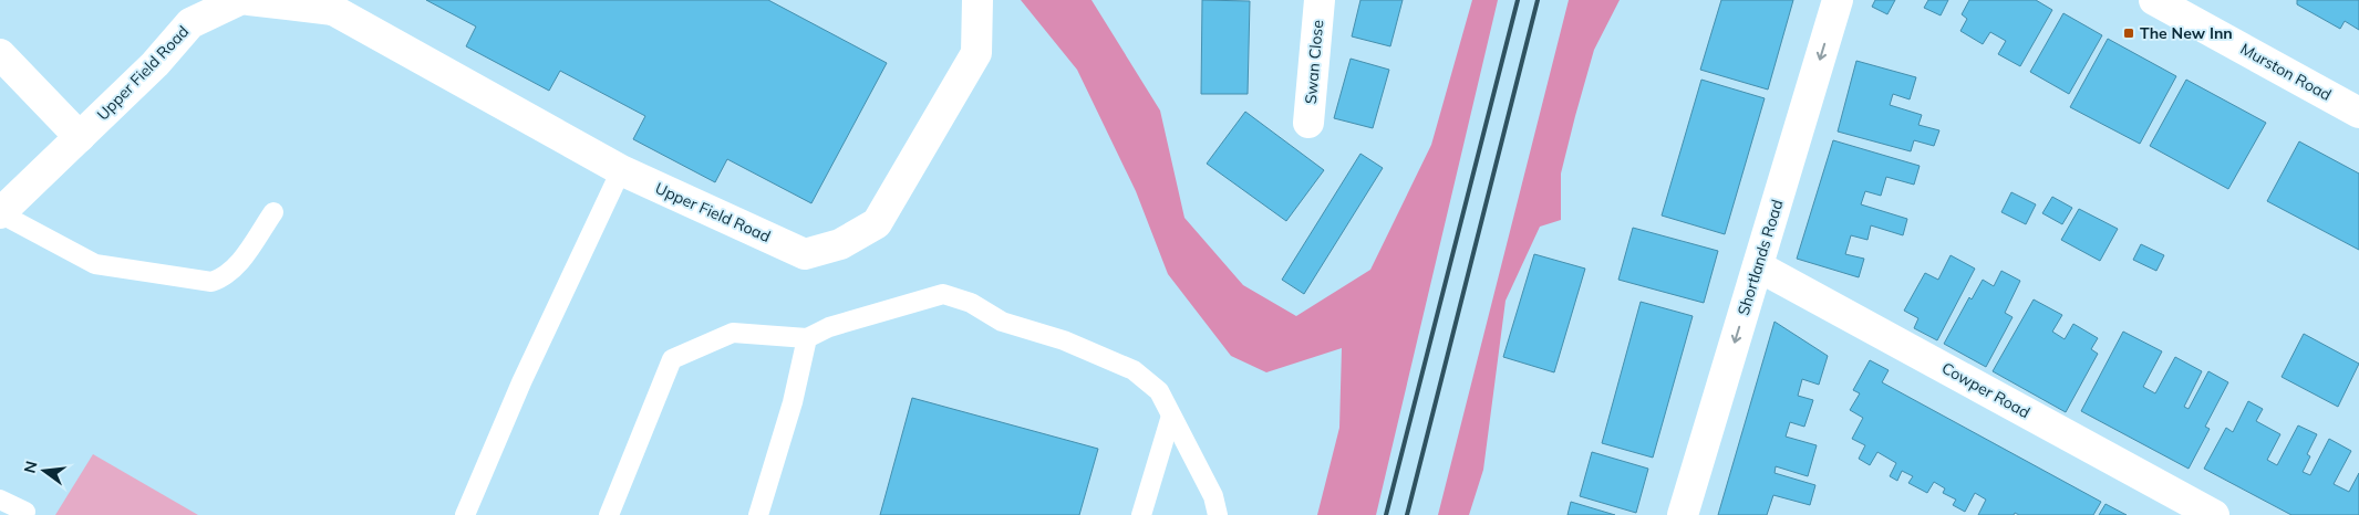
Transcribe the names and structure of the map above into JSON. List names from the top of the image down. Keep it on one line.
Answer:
{"streets":{"street":["Swan Close","Murston Road","Upper Field Road","Shortlands Road","Cowper Road"]},"crossings":[["Shortlands Road","Cowper Road"]],"one_way":["Shortlands Road"],"places":{"transit":["The New Inn"]},"north":"left"}
